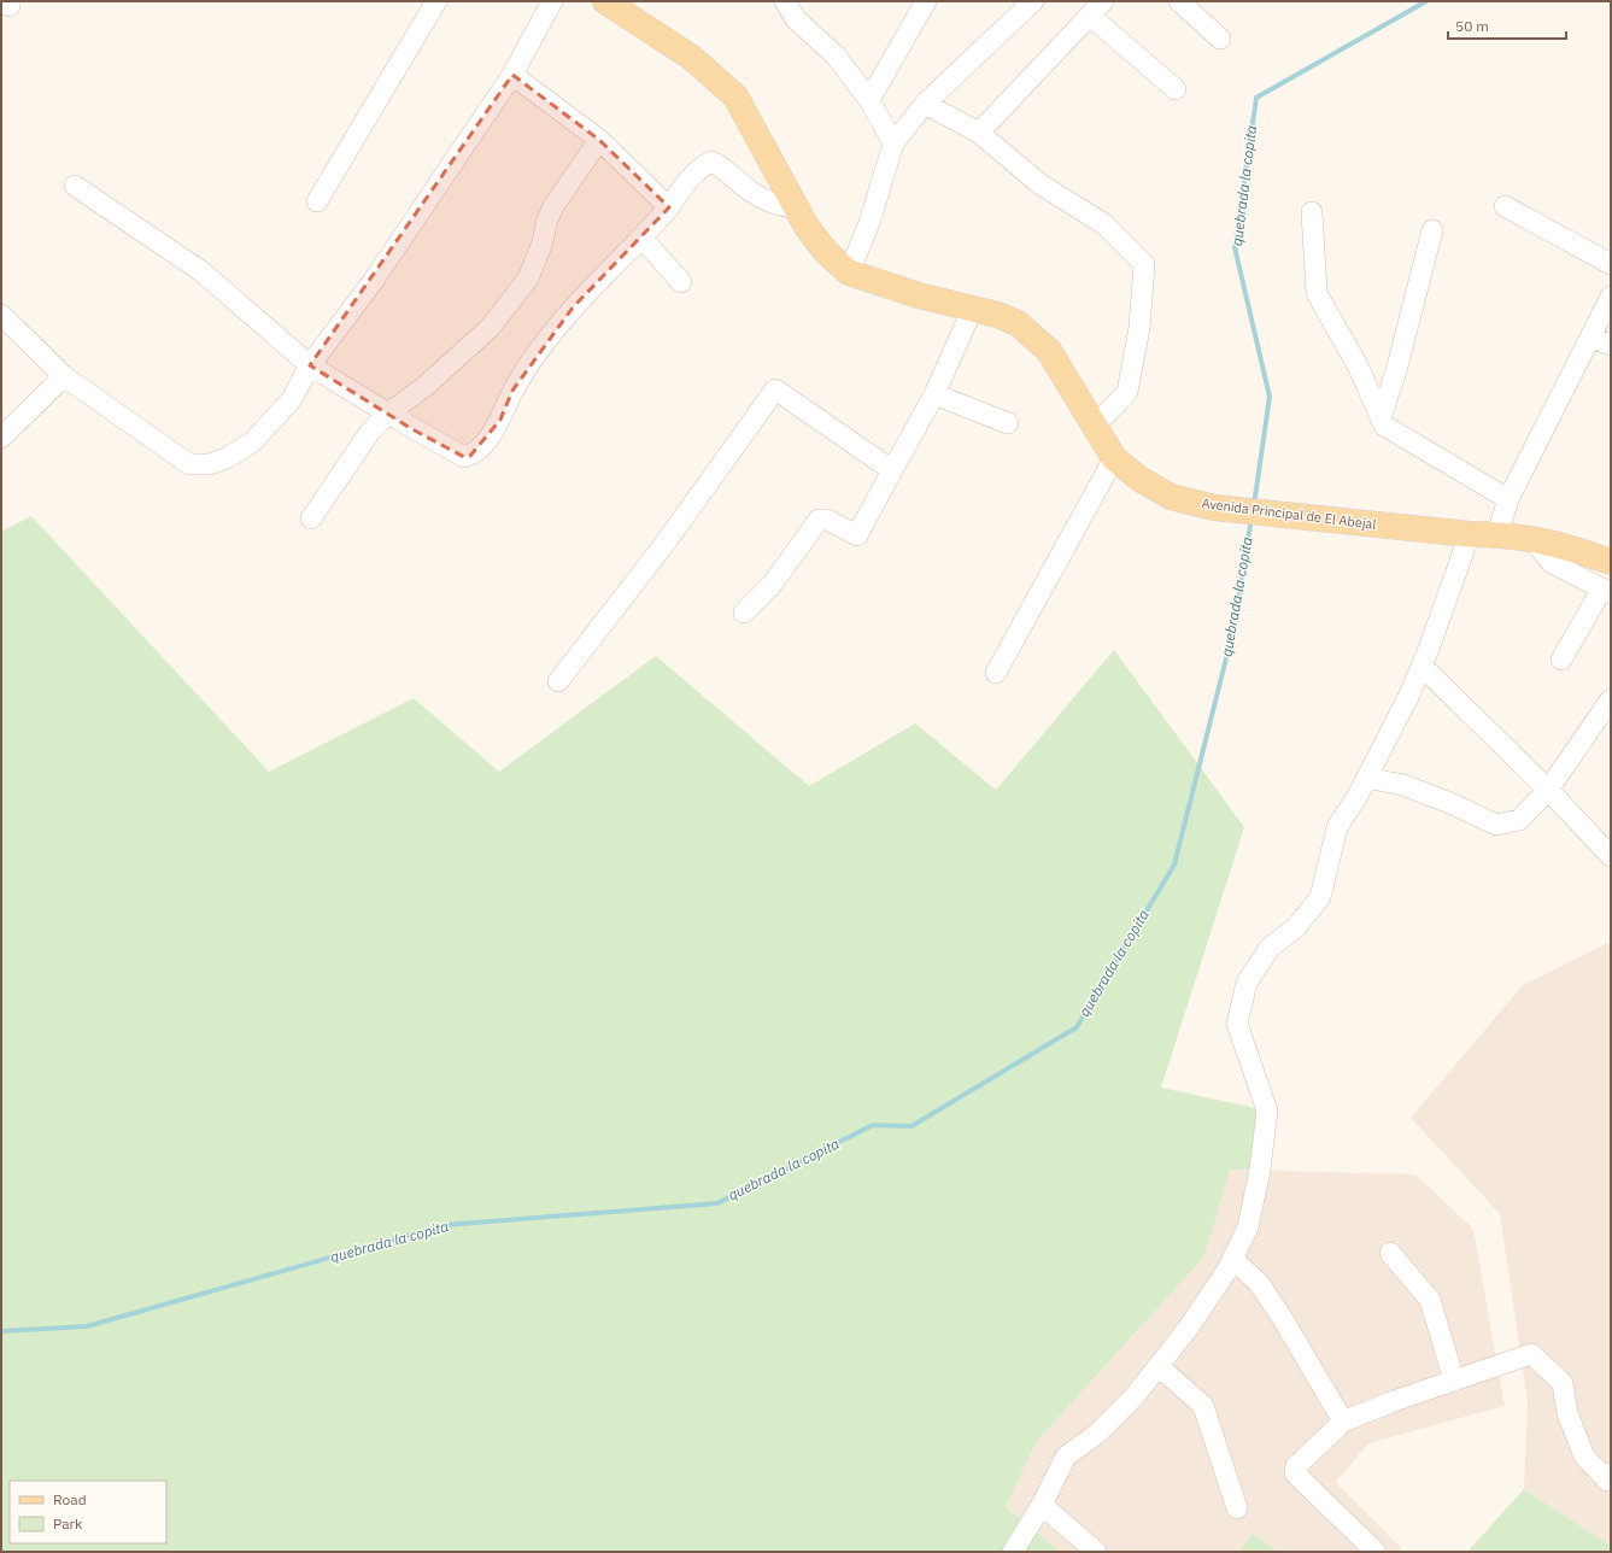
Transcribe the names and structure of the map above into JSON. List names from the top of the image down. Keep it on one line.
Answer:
{"streets":{"main road":["Avenida Principal de El Abejal"]},"water":["quebrada la copita"],"legend":["Road","Park"],"scale_bar":"50 m"}
